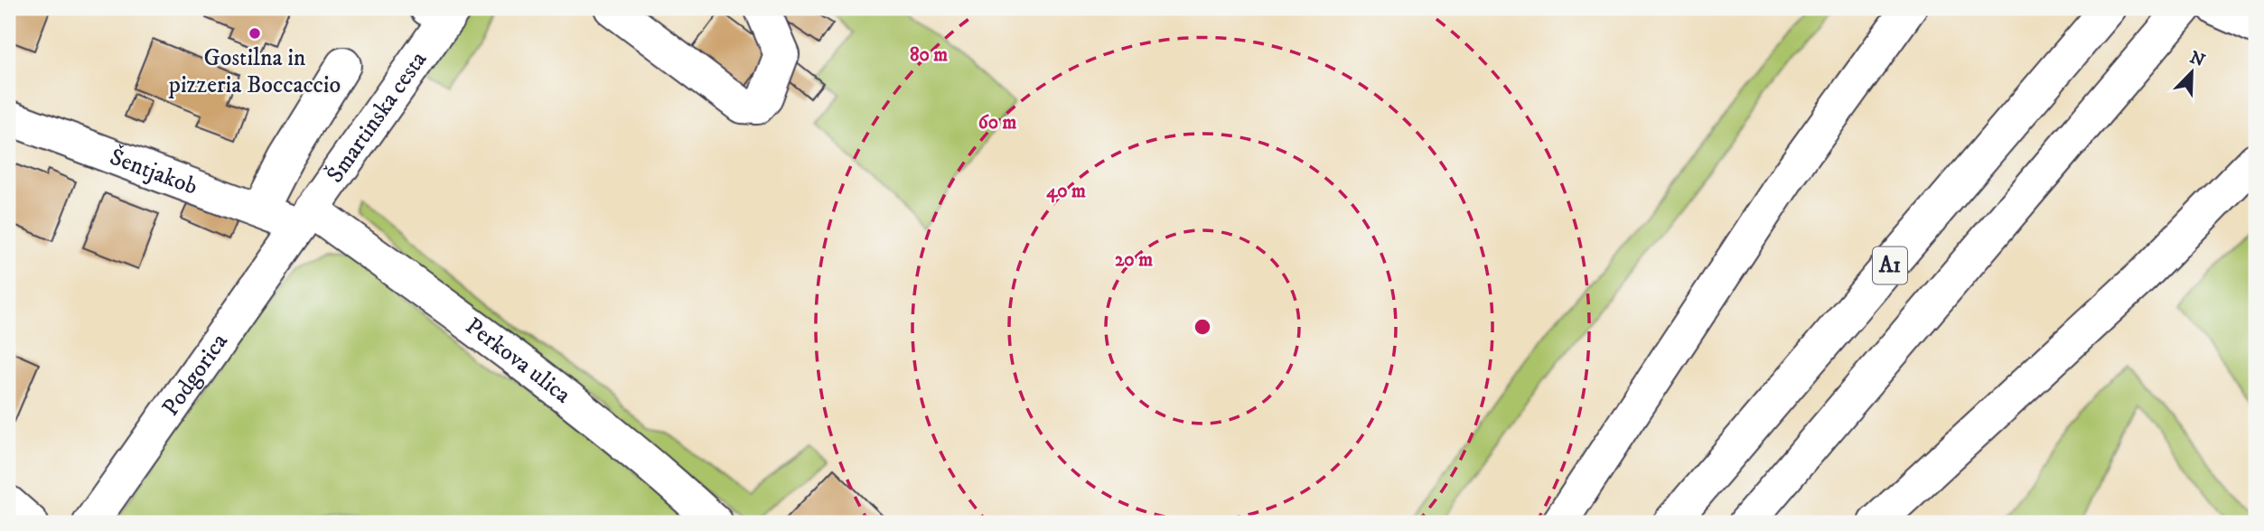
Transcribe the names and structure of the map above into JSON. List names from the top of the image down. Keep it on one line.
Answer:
{"streets":{"main road":["Šmartinska cesta","Šentjakob","A1","Perkova ulica","Podgorica"]},"crossings":[["Šmartinska cesta","Šentjakob"],["Šmartinska cesta","Perkova ulica"],["Šmartinska cesta","Podgorica"],["Šentjakob","Perkova ulica"],["Šentjakob","Podgorica"],["Perkova ulica","Podgorica"]],"places":["Gostilna in pizzeria Boccaccio"],"north":"top right","rings":["80 m","60 m","40 m","20 m"]}
